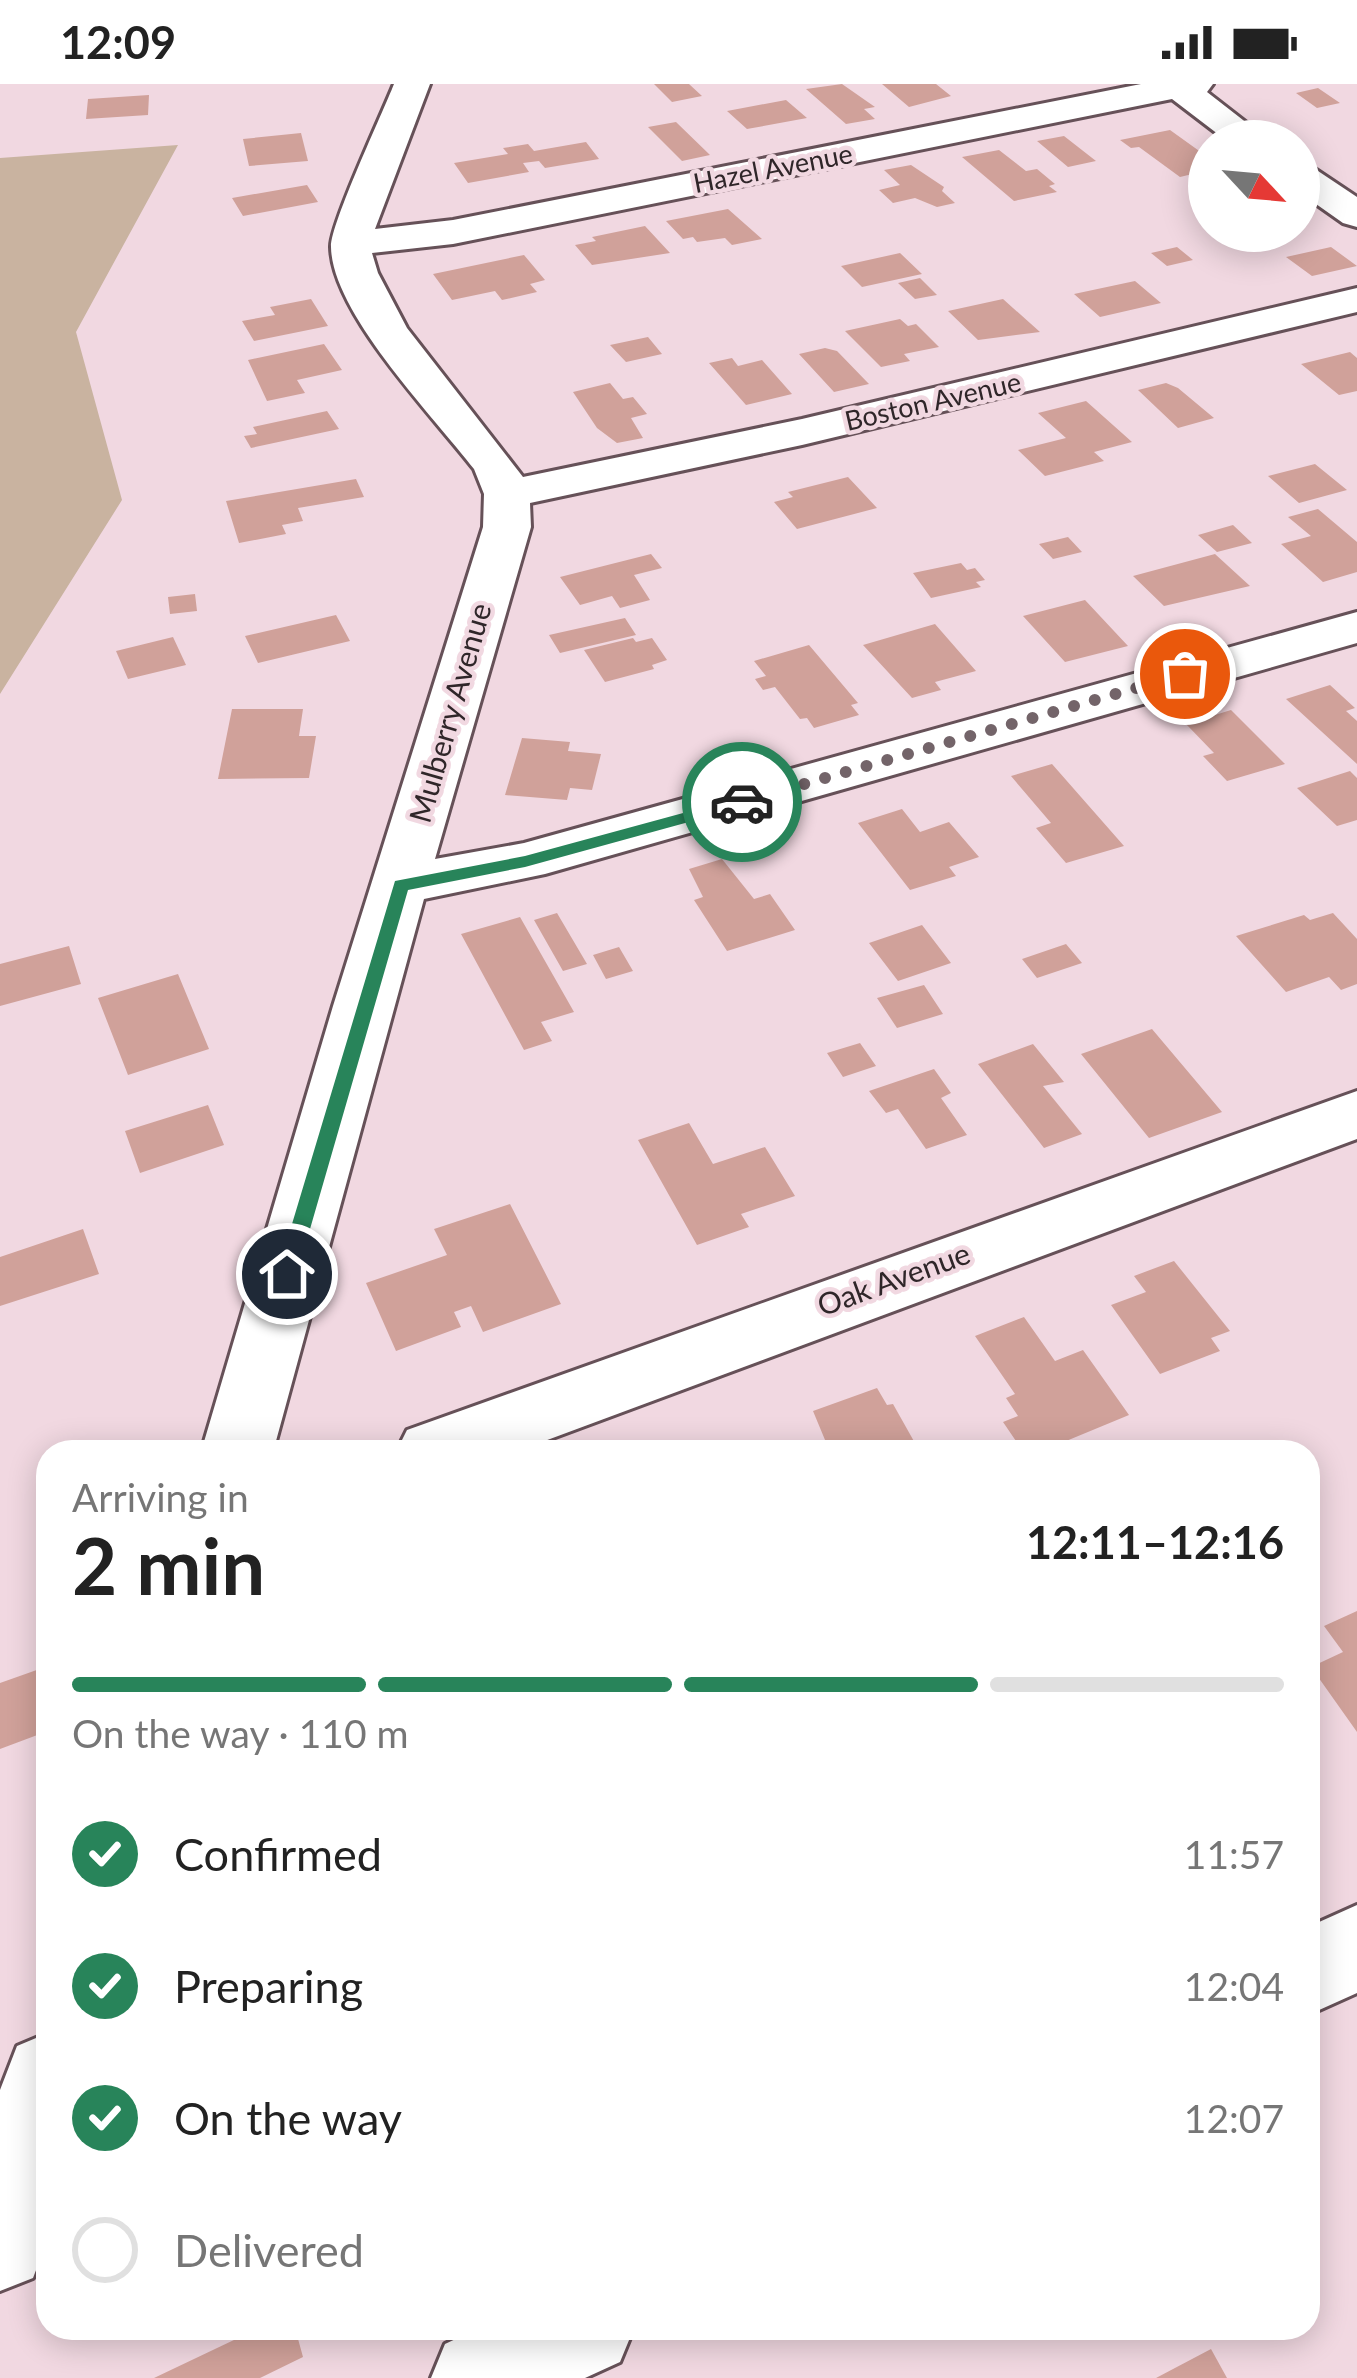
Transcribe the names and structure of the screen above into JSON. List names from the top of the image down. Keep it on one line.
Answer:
{"streets":{"street":["Hazel Avenue","Boston Avenue","Mulberry Avenue","Oak Avenue"]},"crossings":[["Boston Avenue","Mulberry Avenue"]],"north":"bottom right","page":{"status":"12:09","heading":["2 min","Arriving in","12:11–12:16"],"bar":"On the way · 110 m","list":[["Confirmed","11:57"],["Preparing","12:04"],["On the way","12:07"],"Delivered"]}}
